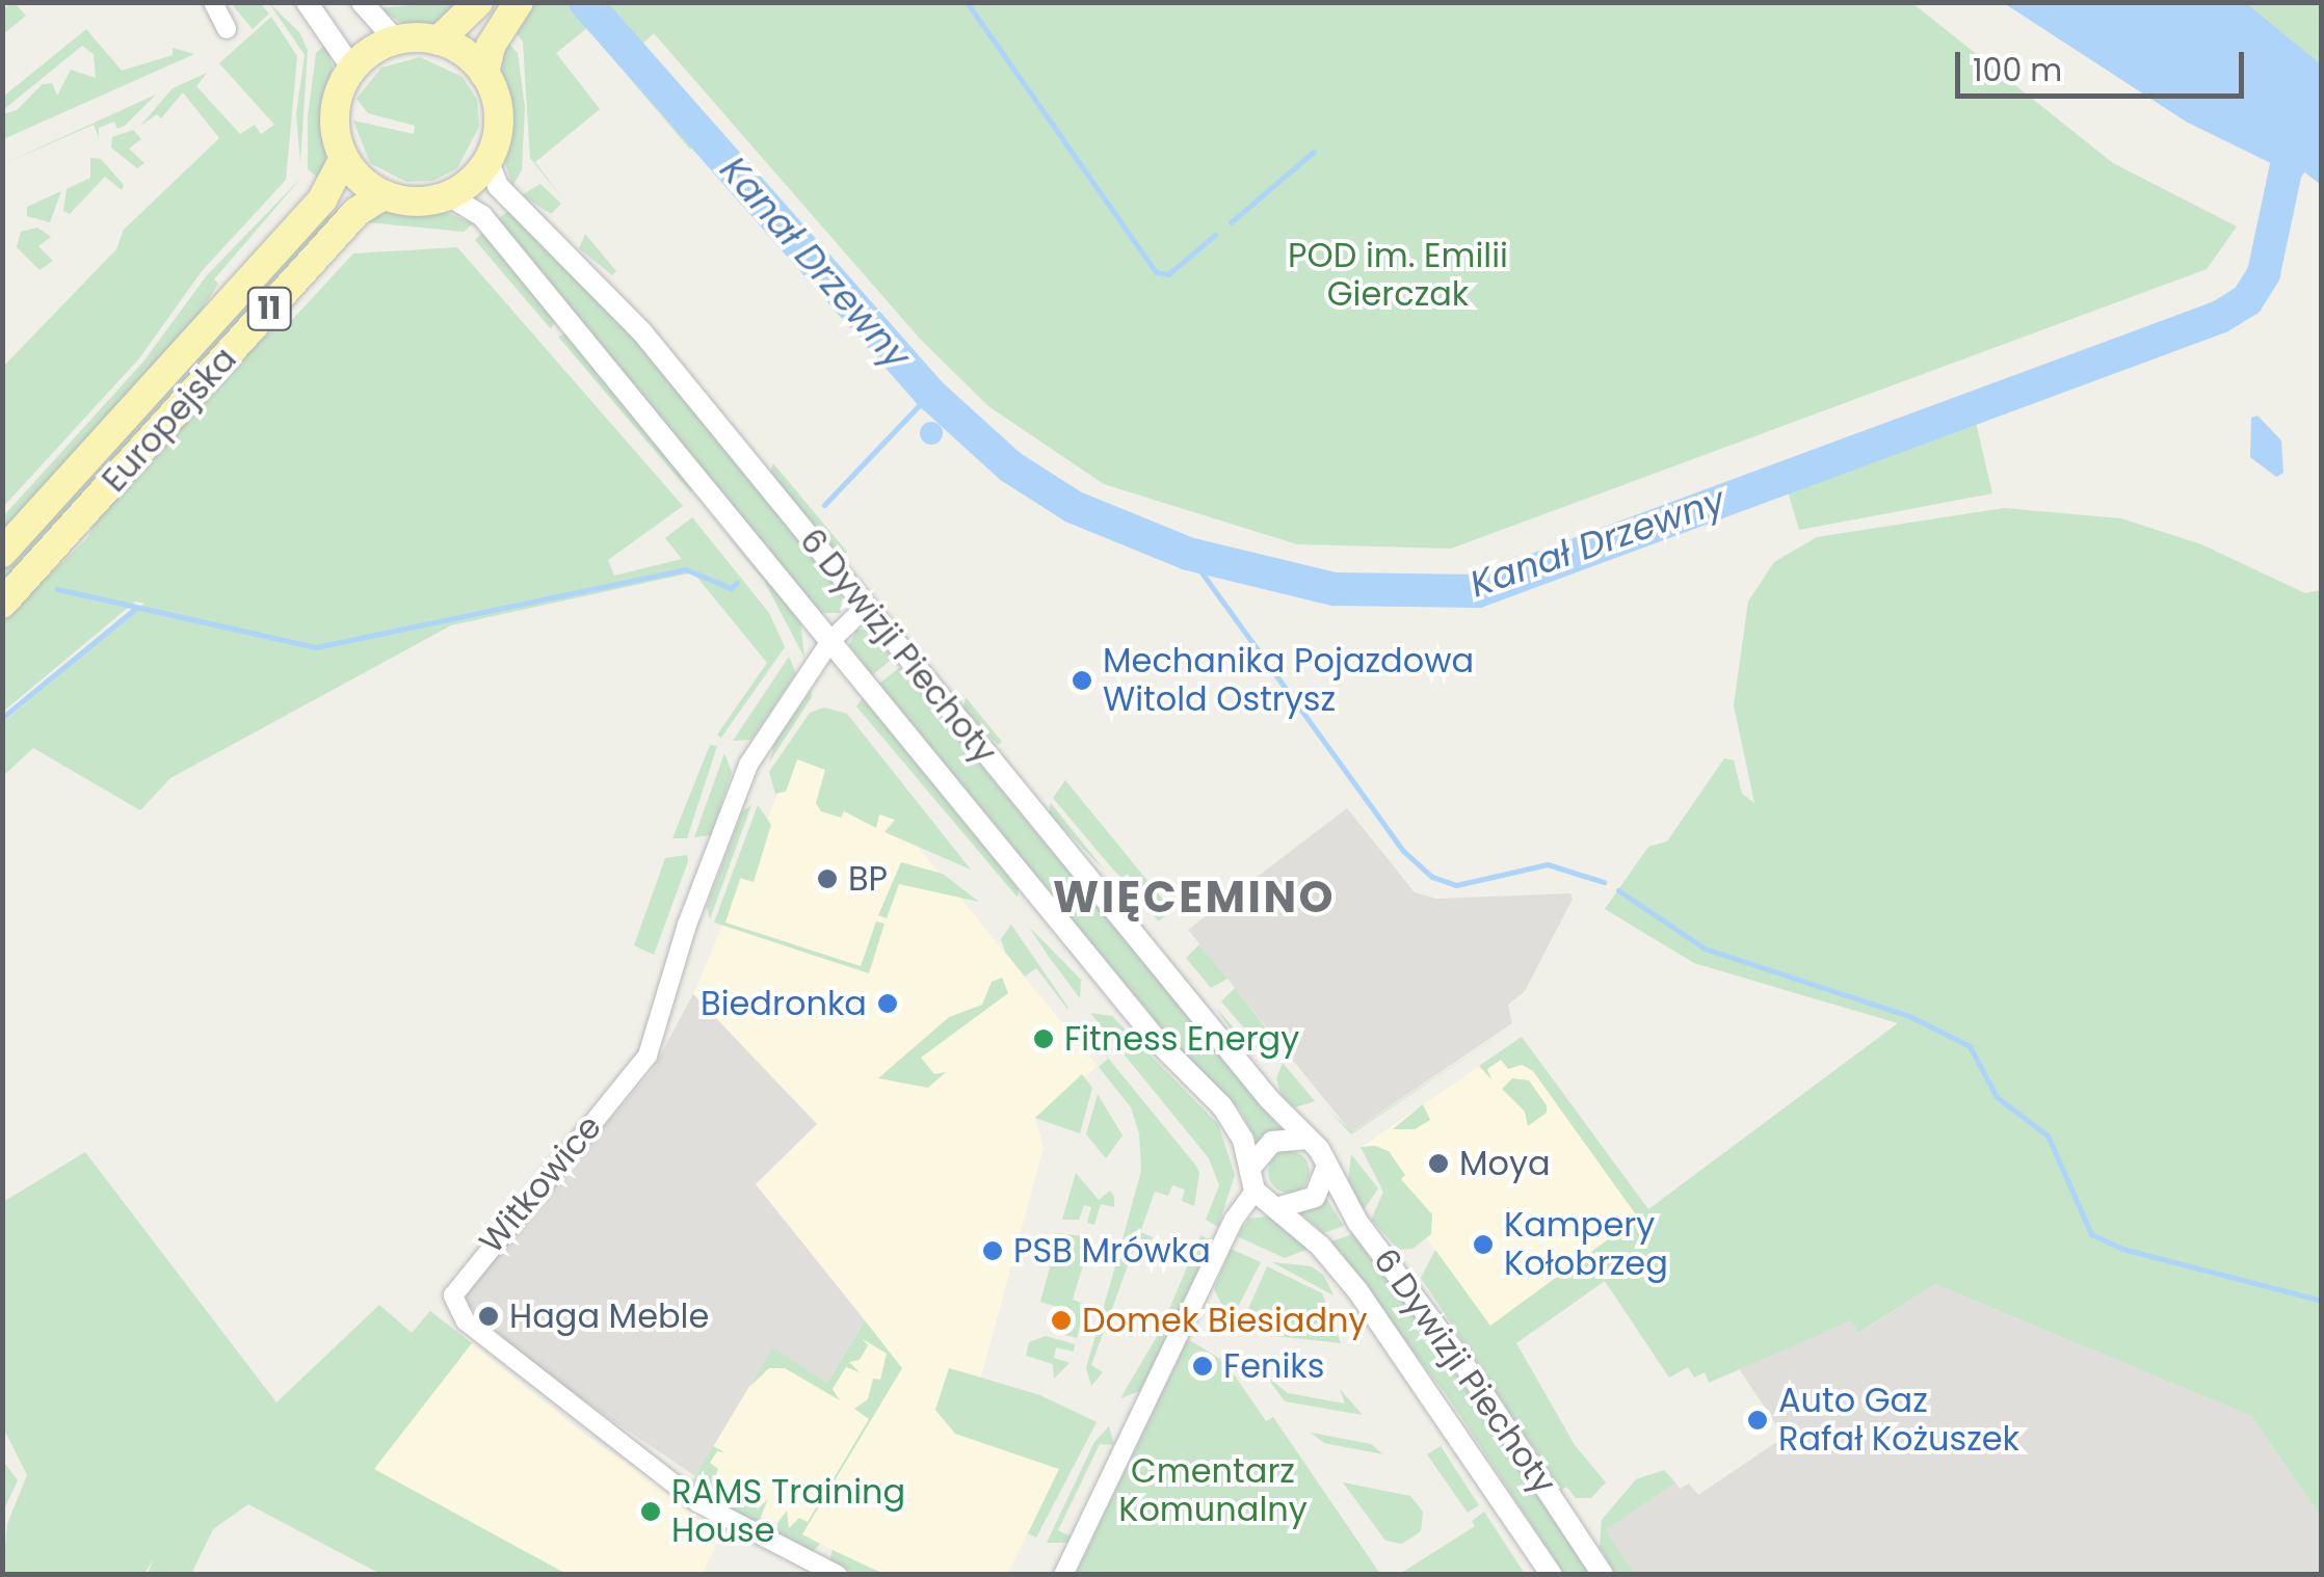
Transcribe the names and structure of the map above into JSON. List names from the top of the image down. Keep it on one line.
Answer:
{"streets":{"main road":["11","Europejska"],"street":["6 Dywizji Piechoty","Witkowice"]},"crossings":[["Europejska","6 Dywizji Piechoty"],["6 Dywizji Piechoty","Witkowice"]],"districts":["WIĘCEMINO"],"water":["Kanał Drzewny"],"parks":["POD im. Emilii Gierczak","Cmentarz Komunalny"],"places":["Mechanika Pojazdowa Witold Ostrysz","BP","Biedronka","Fitness Energy","Moya","Kampery Kołobrzeg","PSB Mrówka","Haga Meble","Domek Biesiadny","Feniks","Auto Gaz Rafał Kożuszek","RAMS Training House"],"scale_bar":"100 m"}
